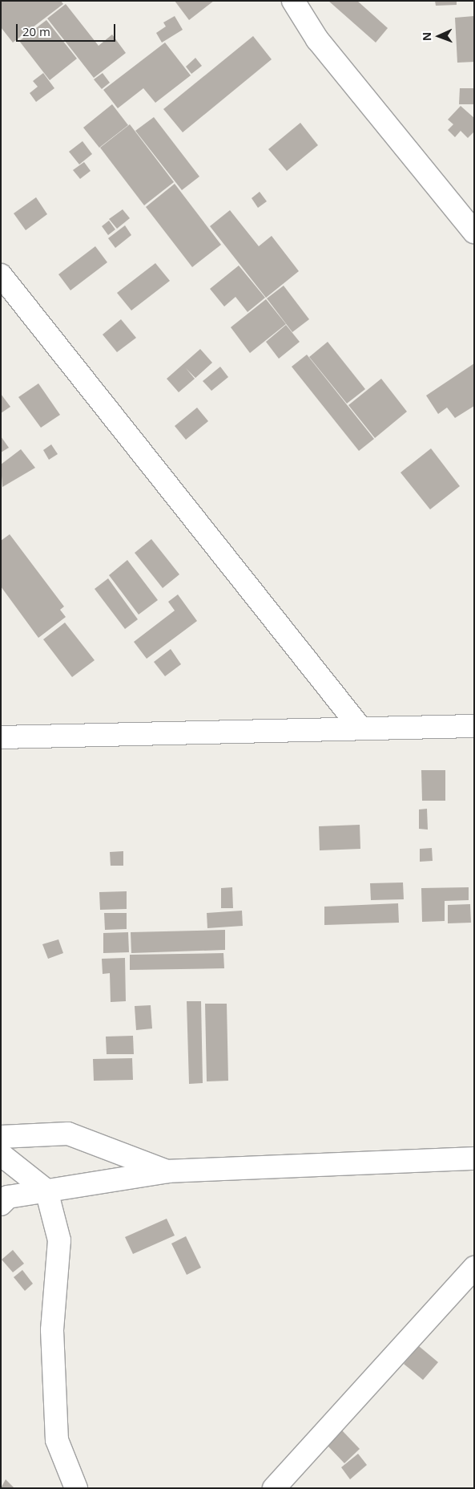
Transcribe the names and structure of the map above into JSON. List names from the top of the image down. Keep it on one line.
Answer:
{"scale_bar":"20 m","north":"left"}
